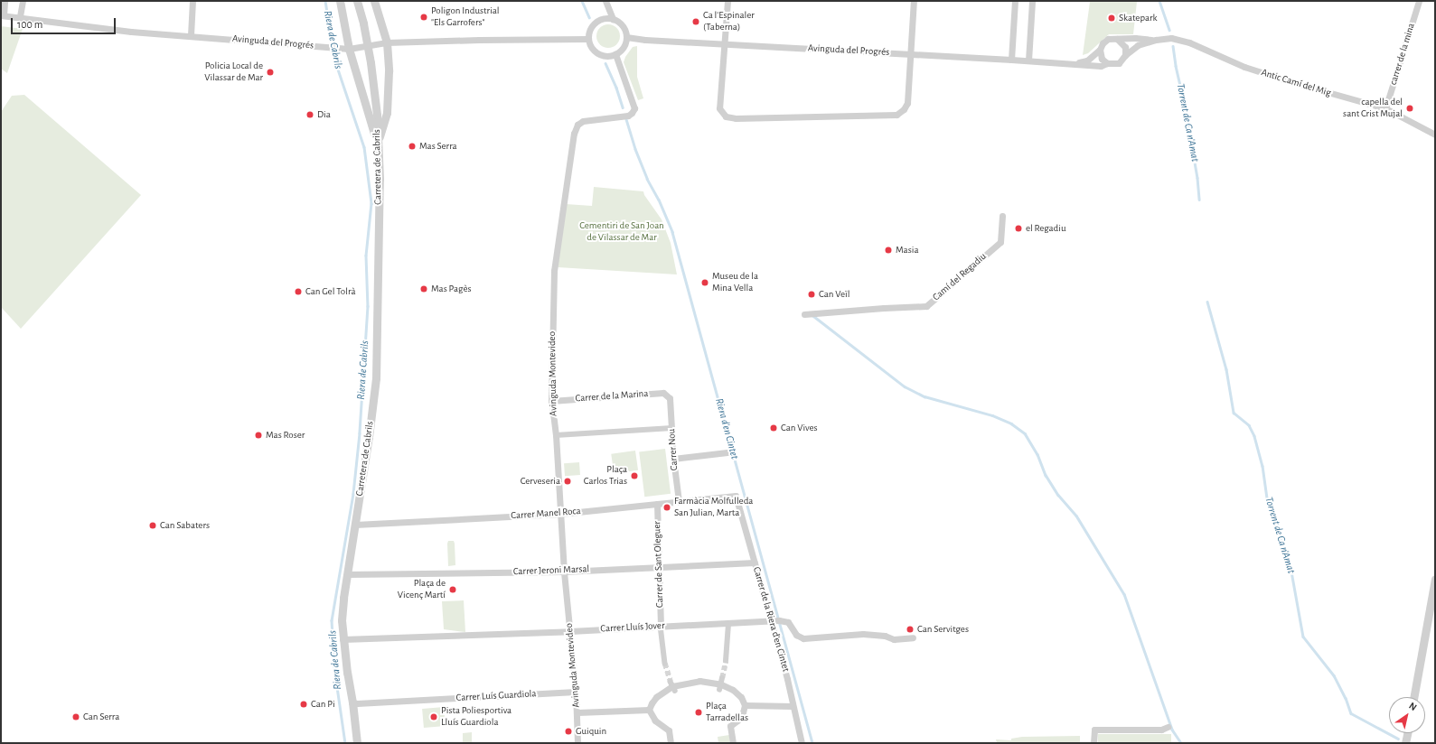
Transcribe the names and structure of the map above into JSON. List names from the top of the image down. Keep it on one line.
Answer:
{"streets":{"street":["Avinguda del Progrés","carrer de la mina","Antic Camí del Mig","Carretera de Cabrils","Camí del Regadiu","Avinguda Montevideo","Carrer de la Marina","Carrer Nou","Carrer Manel Roca","Carrer de Sant Oleguer","Carrer Jeroni Marsal","Carrer de la Riera d'en Cintet","Carrer Lluís Jover","Carrer Luís Guardiola"]},"crossings":[["Avinguda del Progrés","Avinguda Montevideo"],["carrer de la mina","Antic Camí del Mig"],["Carretera de Cabrils","Carrer Manel Roca"],["Carretera de Cabrils","Carrer Jeroni Marsal"],["Carretera de Cabrils","Carrer Lluís Jover"],["Carretera de Cabrils","Carrer Luís Guardiola"],["Avinguda Montevideo","Carrer de la Marina"],["Avinguda Montevideo","Carrer Manel Roca"],["Avinguda Montevideo","Carrer Jeroni Marsal"],["Avinguda Montevideo","Carrer Lluís Jover"],["Avinguda Montevideo","Carrer Luís Guardiola"],["Carrer de la Marina","Carrer Nou"],["Carrer Nou","Carrer Manel Roca"],["Carrer Manel Roca","Carrer de Sant Oleguer"],["Carrer Manel Roca","Carrer de la Riera d'en Cintet"],["Carrer de Sant Oleguer","Carrer Jeroni Marsal"],["Carrer de Sant Oleguer","Carrer Lluís Jover"],["Carrer Jeroni Marsal","Carrer de la Riera d'en Cintet"],["Carrer de la Riera d'en Cintet","Carrer Lluís Jover"]],"water":["Riera de Cabrils","Torrent de Ca n'Amat","Riera d'en Cintet"],"parks":["Cementiri de San Joan de Vilassar de Mar"],"places":["Poligon Industrial \"Els Garrofers\"","Skatepark","Ca l'Espinaler (Taberna)","Policia Local de Vilassar de Mar","capella del sant Crist Mujal","Dia","Mas Serra","el Regadiu","Masia","Museu de la Mina Vella","Mas Pagès","Can Gel Tolrà","Can Veïl","Can Vives","Mas Roser","Plaça Carlos Trias","Cerveseria","Farmàcia Molfulleda San Julian, Marta","Can Sabaters","Plaça de Vicenç Martí","Can Servitges","Can Pi","Plaça Tarradellas","Can Serra","Pista Poliesportiva Lluís Guardiola","Guiquin"],"scale_bar":"100 m","north":"top right"}
